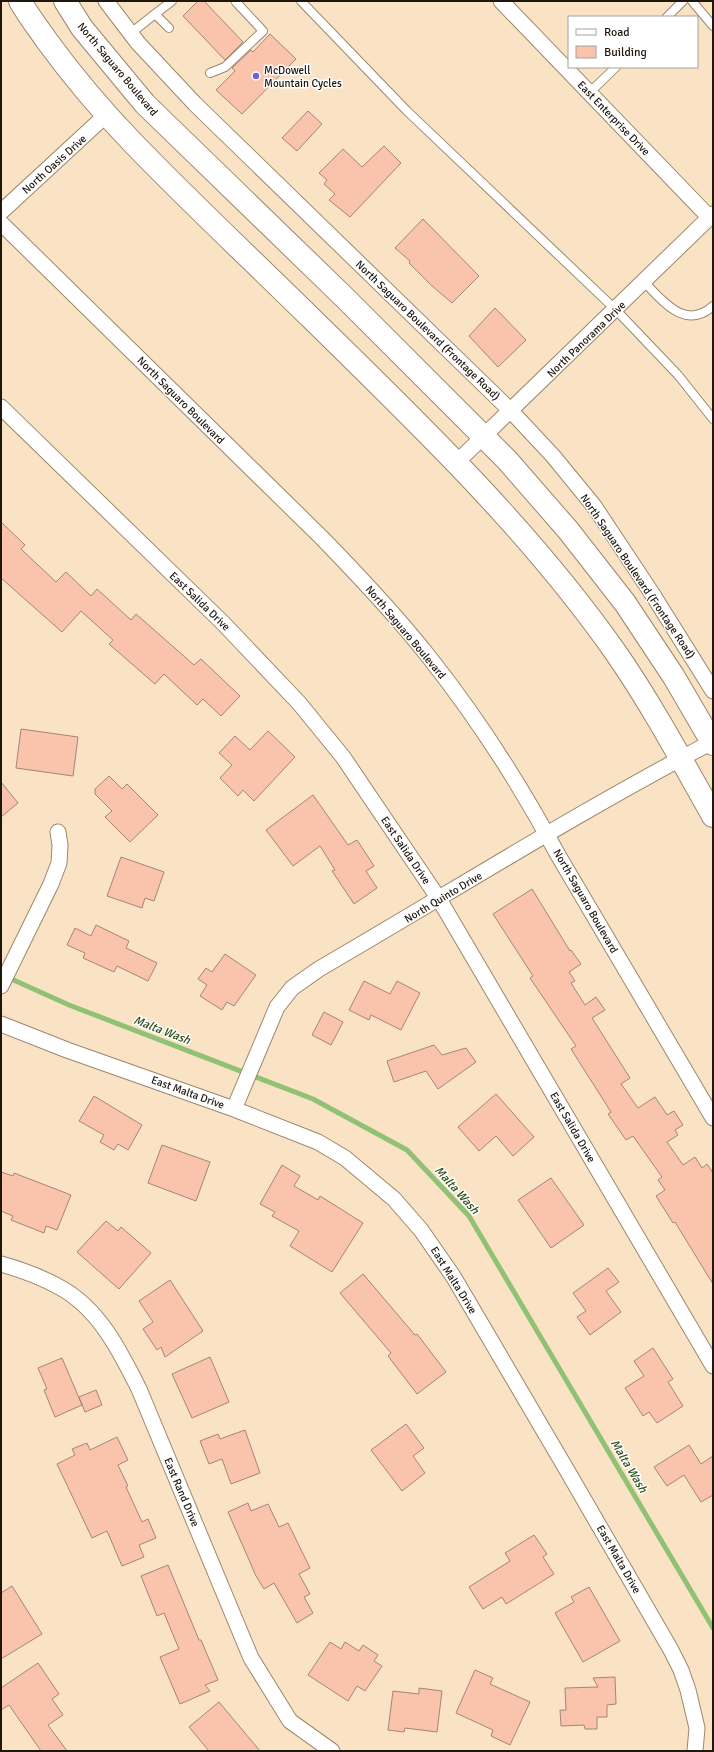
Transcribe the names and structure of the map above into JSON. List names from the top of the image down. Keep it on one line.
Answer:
{"streets":{"main road":["North Saguaro Boulevard"],"street":["East Enterprise Drive","North Oasis Drive","North Saguaro Boulevard (Frontage Road)","North Panorama Drive","East Salida Drive","North Quinto Drive","East Malta Drive","East Rand Drive"]},"crossings":[["North Saguaro Boulevard","North Panorama Drive"],["North Saguaro Boulevard","North Quinto Drive"],["East Enterprise Drive","North Panorama Drive"],["North Saguaro Boulevard (Frontage Road)","North Panorama Drive"],["East Salida Drive","North Quinto Drive"],["North Quinto Drive","East Malta Drive"]],"water":["Malta Wash"],"places":["McDowell Mountain Cycles"],"legend":["Road","Building"]}
